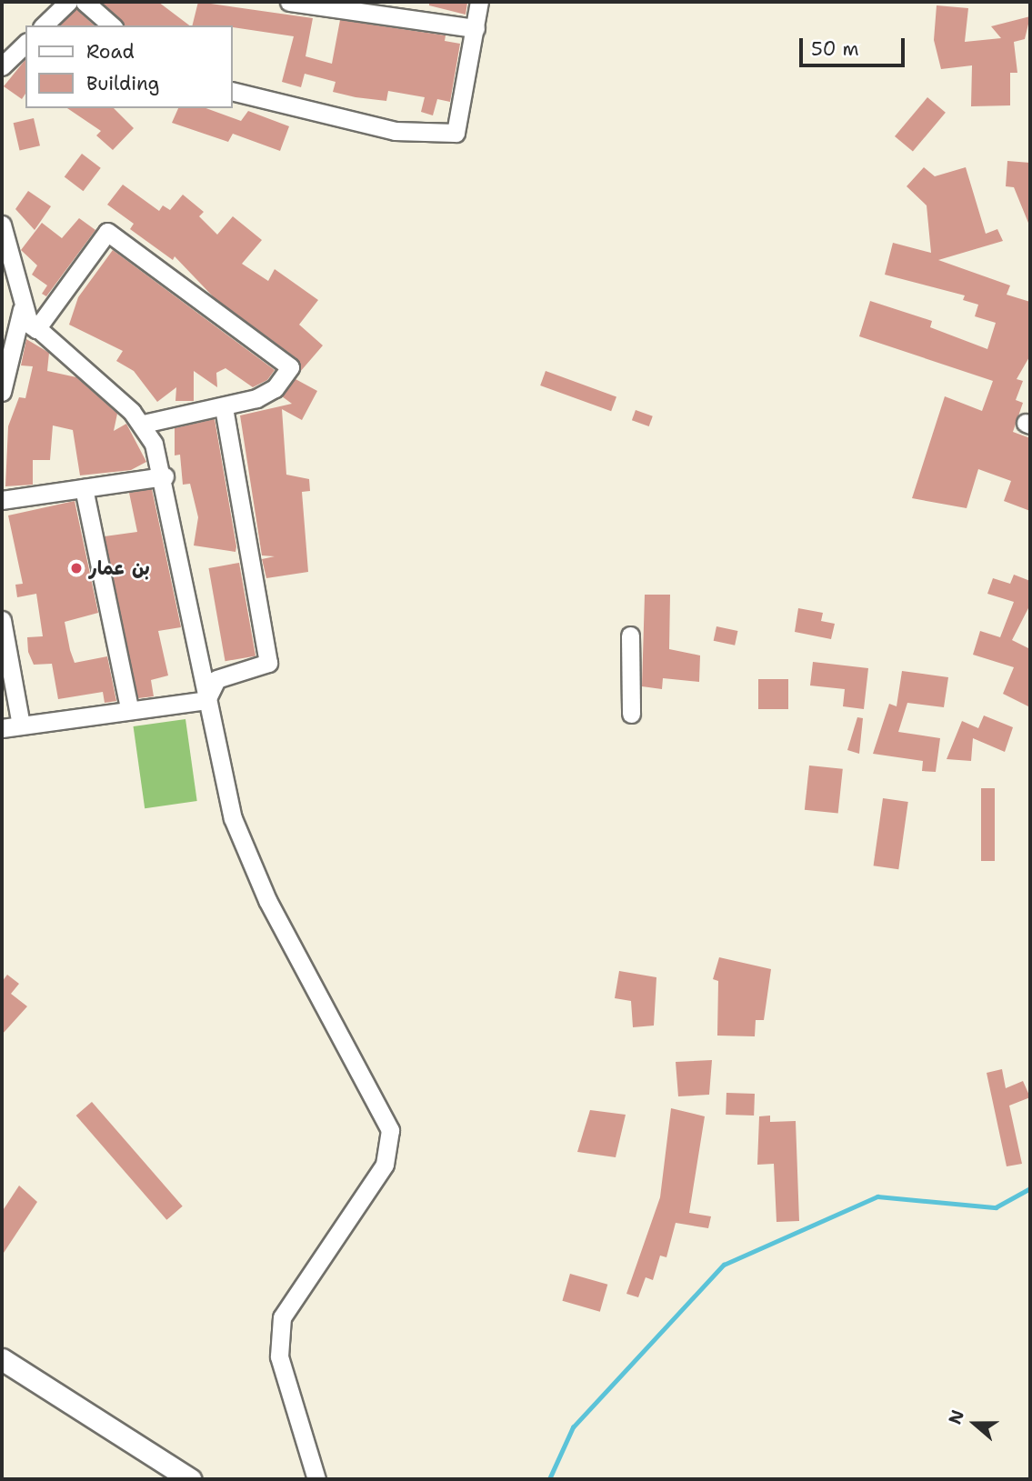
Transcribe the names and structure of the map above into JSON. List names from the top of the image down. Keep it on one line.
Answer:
{"places":["بن عمار"],"legend":["Road","Building"],"scale_bar":"50 m","north":"left"}
